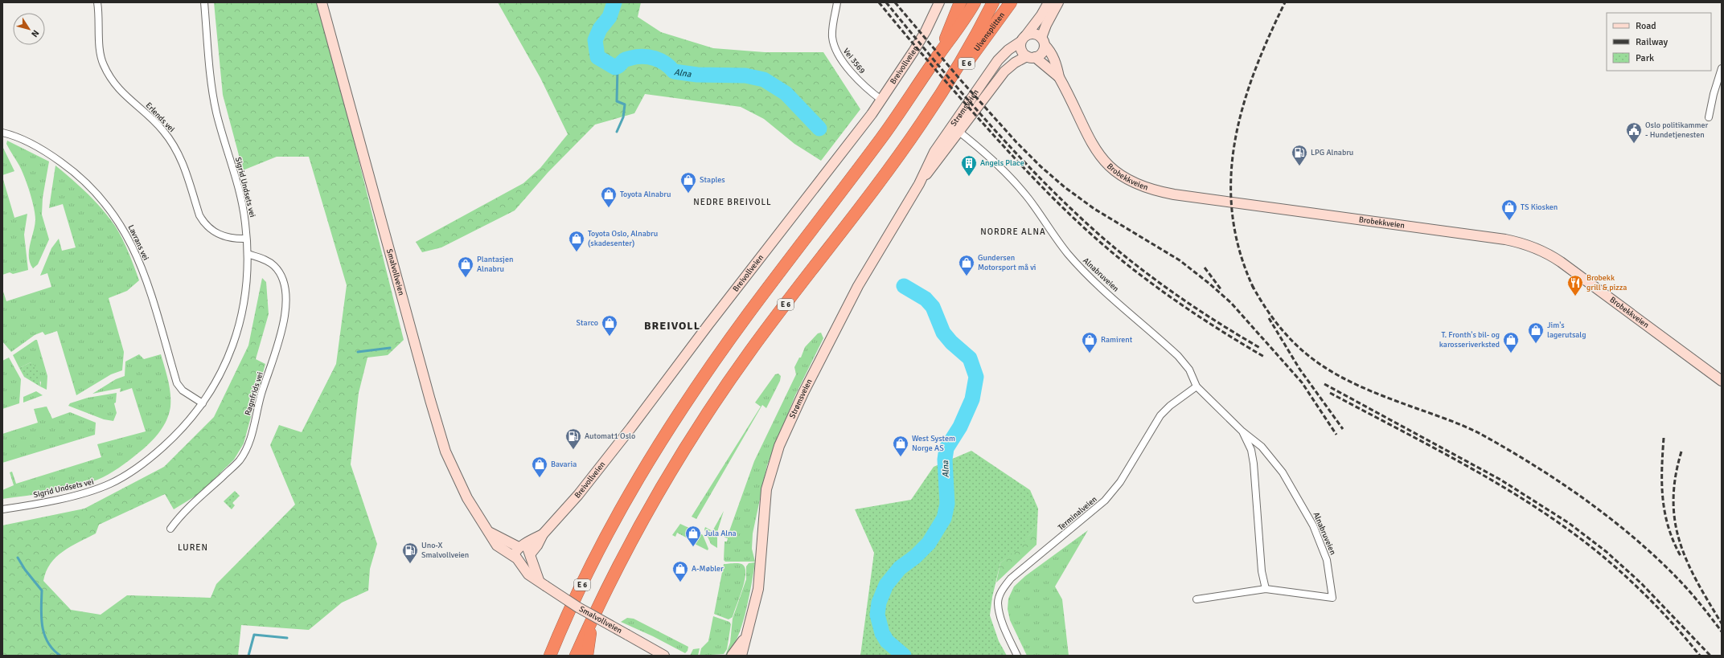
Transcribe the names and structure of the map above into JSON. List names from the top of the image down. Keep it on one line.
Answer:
{"streets":{"highway":["Ulvensplitten","E 6"],"street":["Vei 3569","Breivollveien","Strømsveien","Erlends vei","Brobekkveien","Sigrid Undsets vei","Lavrans vei","Smalvollveien","Alnabruveien","Ragnfrids vei","Terminalveien"]},"crossings":[["Ulvensplitten","E 6"],["Vei 3569","Breivollveien"],["Breivollveien","Smalvollveien"],["Strømsveien","Brobekkveien"],["Strømsveien","Alnabruveien"],["Erlends vei","Sigrid Undsets vei"],["Sigrid Undsets vei","Lavrans vei"],["Sigrid Undsets vei","Ragnfrids vei"],["Alnabruveien","Terminalveien"]],"districts":["NEDRE BREIVOLL","NORDRE ALNA","BREIVOLL","LUREN"],"water":["Alna"],"places":{"public building":["Oslo politikammer - Hundetjenesten"],"fuel station":["LPG Alnabru","Automat1 Oslo","Uno-X Smalvollveien"],"building":["Angels Place"],"shop":["Staples","Toyota Alnabru","TS Kiosken","Toyota Oslo, Alnabru (skadesenter)","Gundersen Motorsport må vi","Plantasjen Alnabru","Starco","Jim's lagerutsalg","Ramirent","T. Fronth's bil- og karosseriverksted","West System Norge AS","Bavaria","Jula Alna","A-Møbler"],"restaurant":["Brobekk grill & pizza"]},"legend":["Road","Railway","Park"],"north":"bottom right"}
